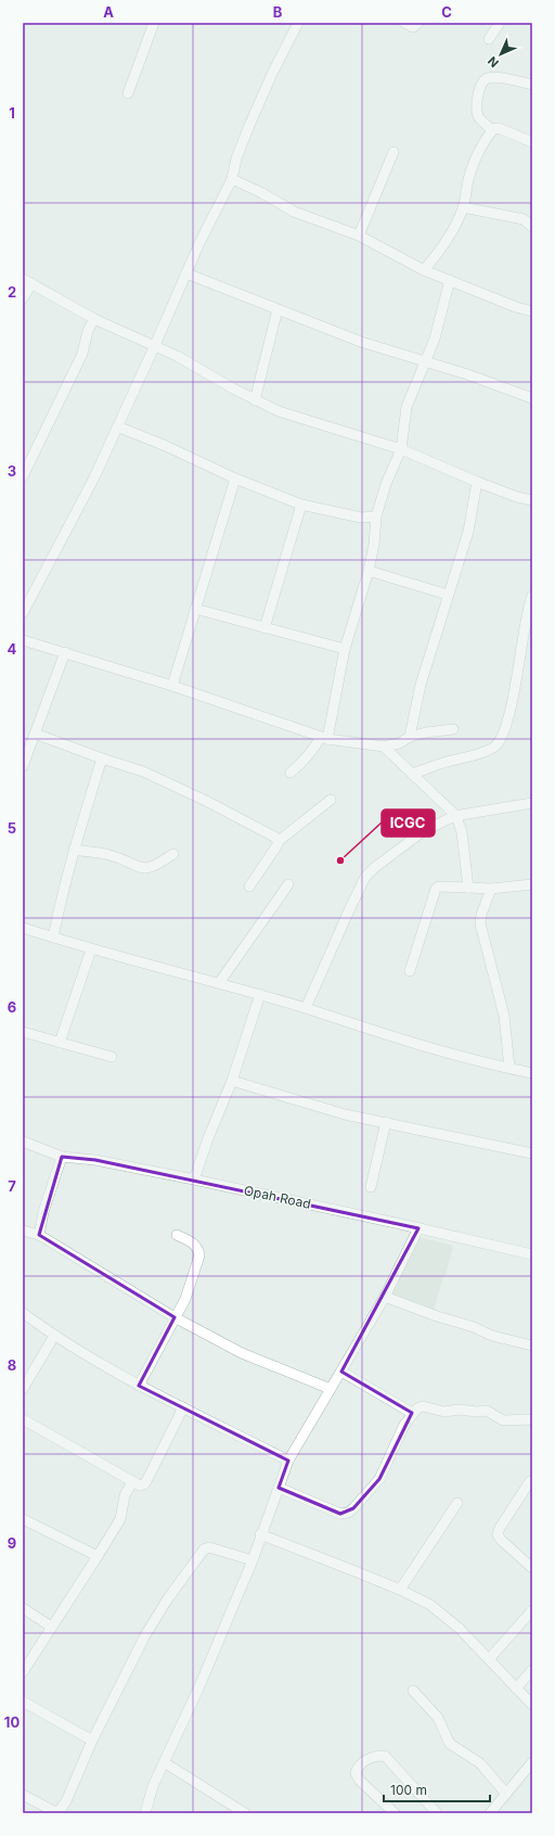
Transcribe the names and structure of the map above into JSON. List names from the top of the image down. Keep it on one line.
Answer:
{"streets":{"street":["Opah Road"]},"places":["ICGC"],"scale_bar":"100 m","north":"bottom left","grid":{"columns":["A","B","C"],"rows":["1","2","3","4","5","6","7","8","9","10"]}}
